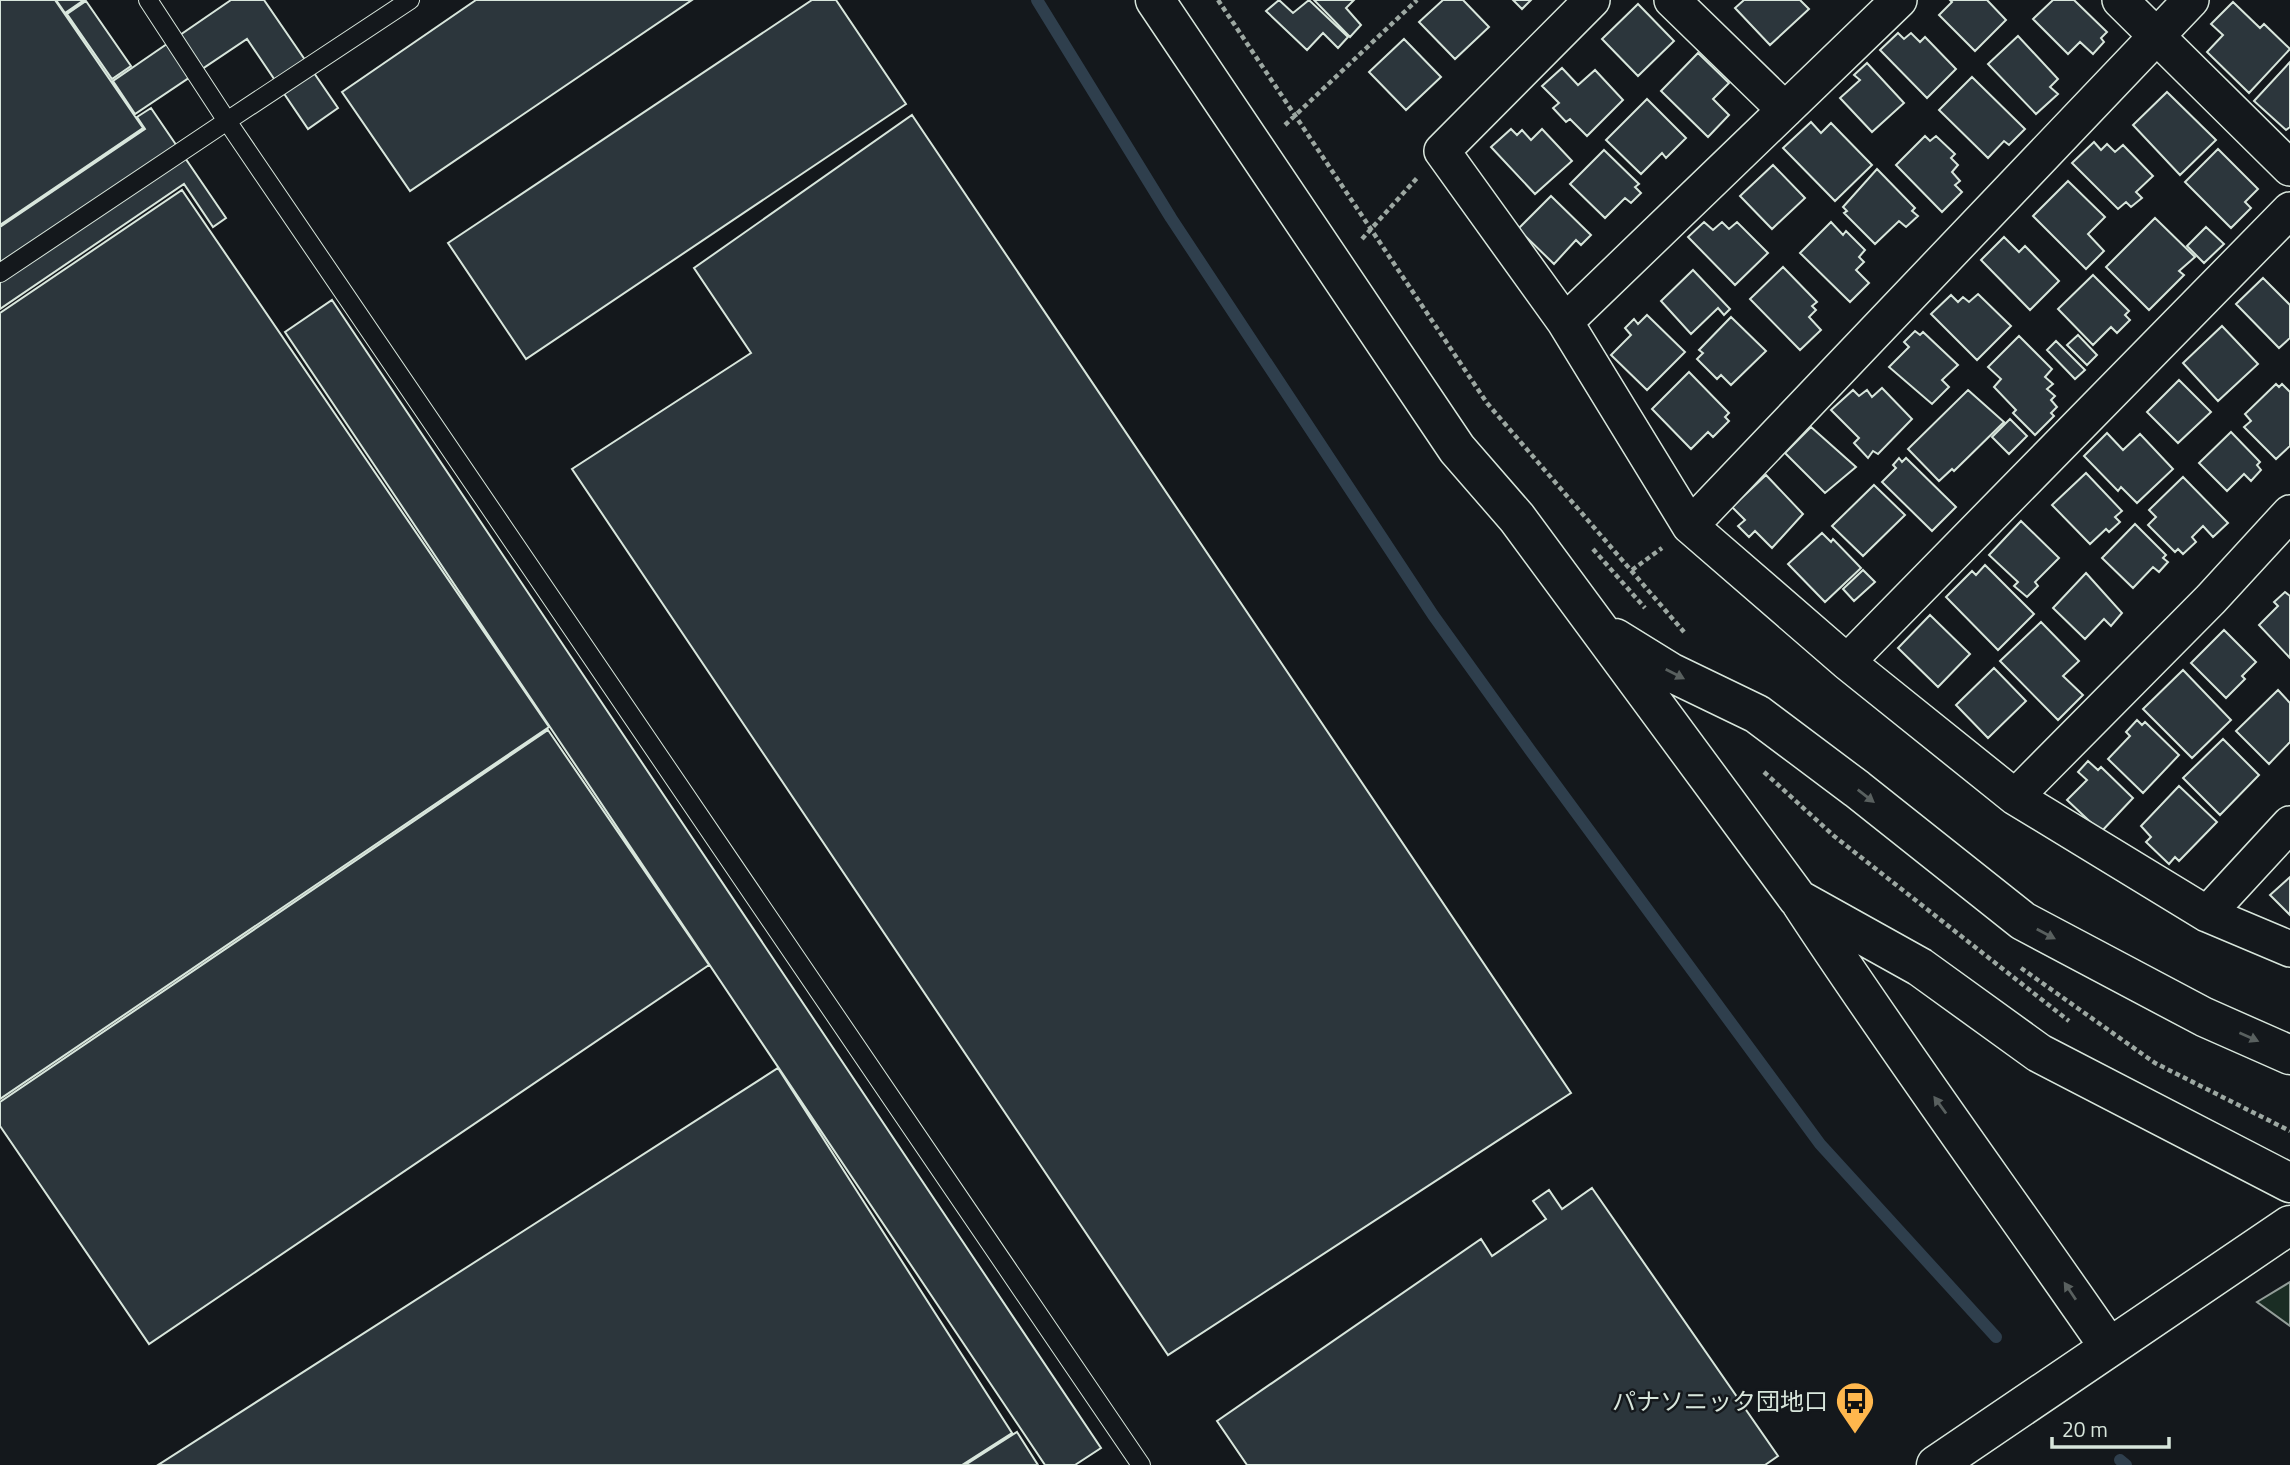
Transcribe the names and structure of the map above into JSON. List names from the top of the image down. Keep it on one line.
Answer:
{"places":{"bus stop":["パナソニック団地口"]},"scale_bar":"20 m"}
